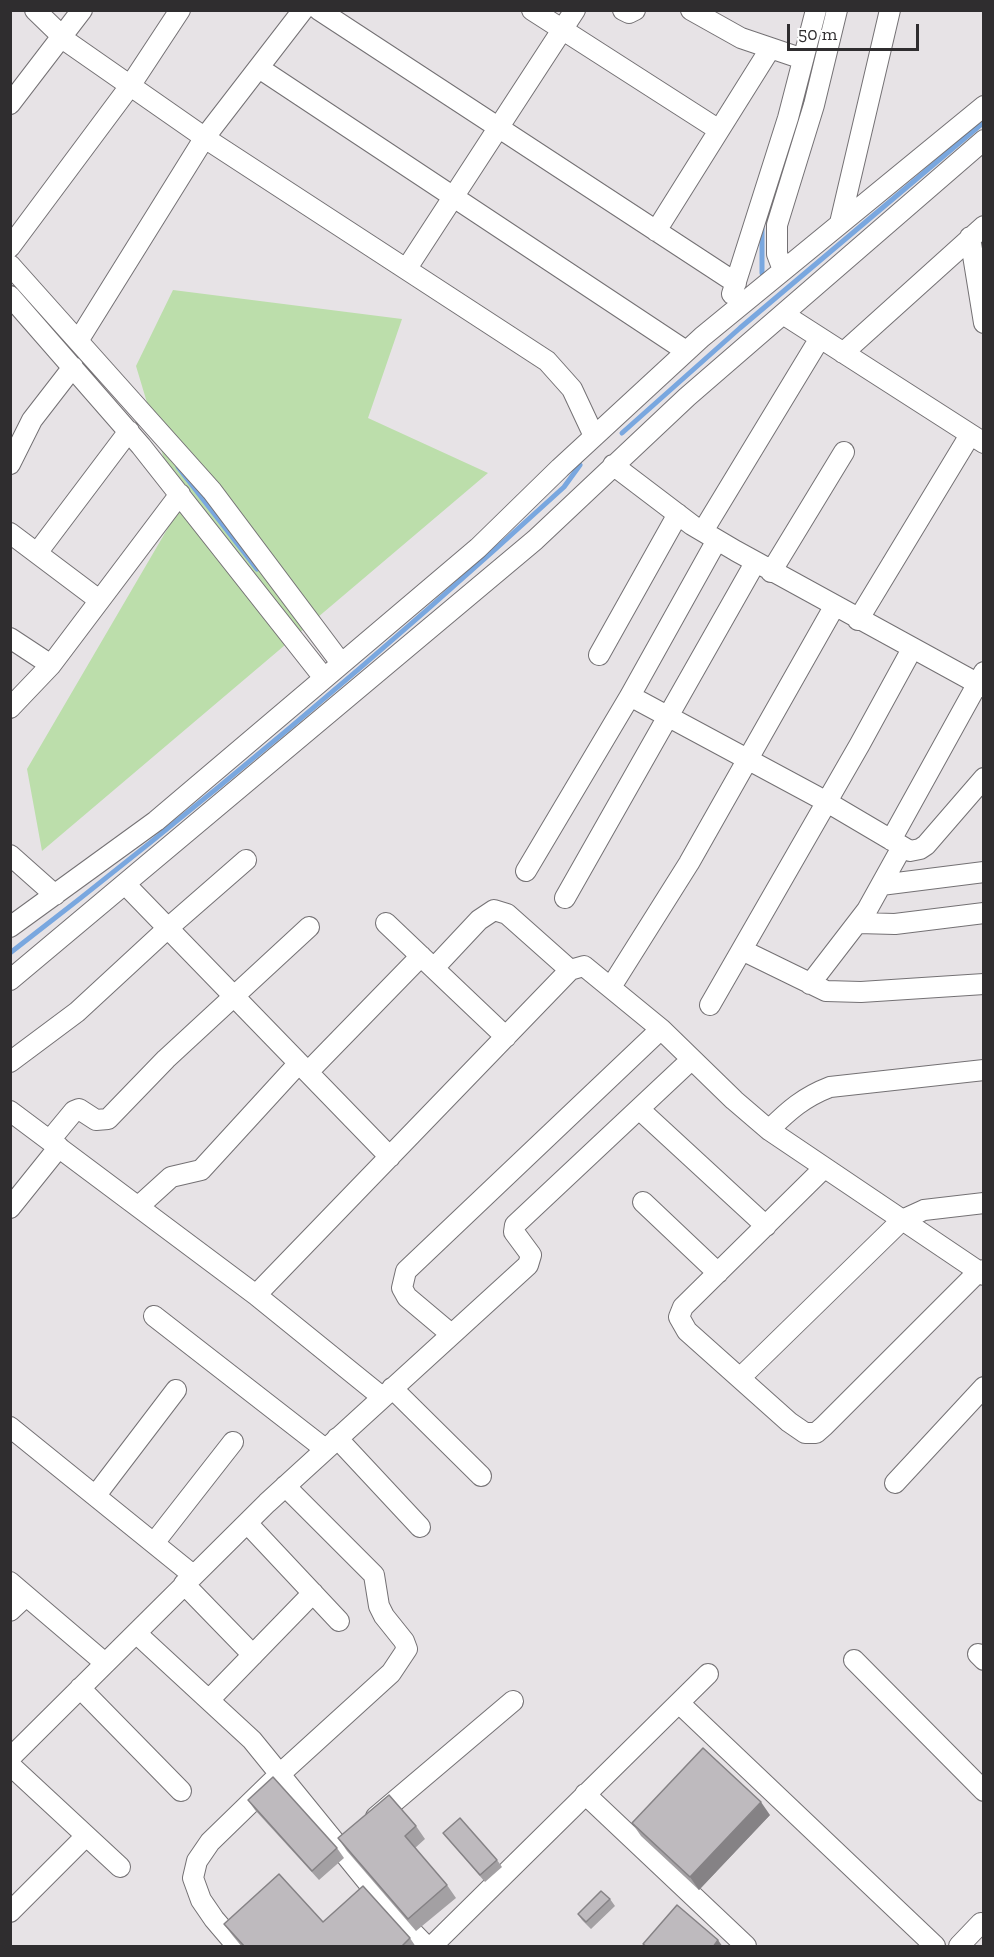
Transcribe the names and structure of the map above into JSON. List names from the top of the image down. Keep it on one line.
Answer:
{"scale_bar":"50 m"}
